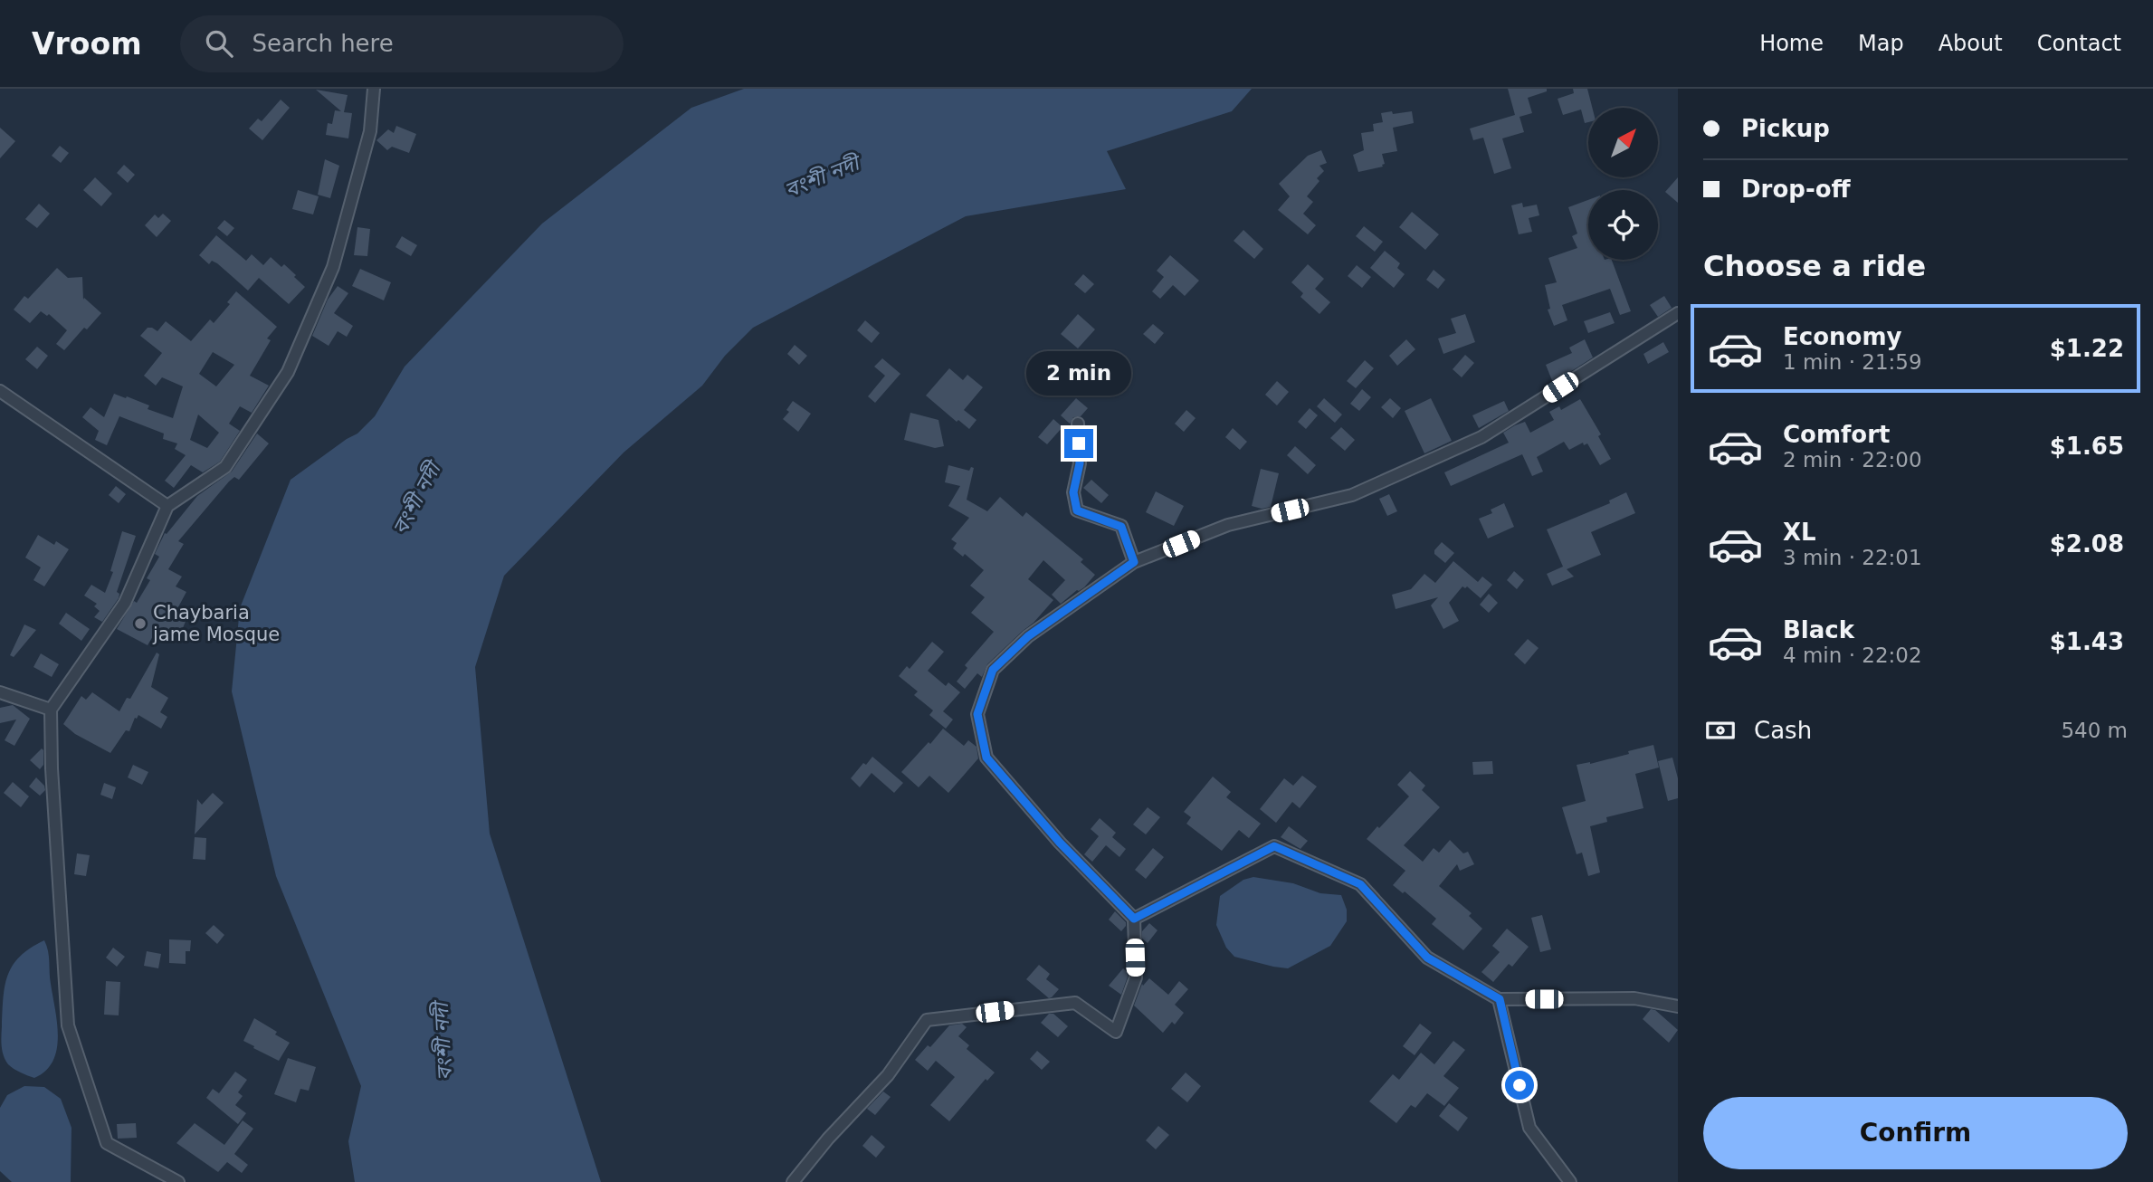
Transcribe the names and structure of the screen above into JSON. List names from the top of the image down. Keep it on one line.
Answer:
{"water":["বংশী নদী"],"places":["Chaybaria jame Mosque"],"north":"top right","page":{"header":"Vroom","search":"Search here","nav":["Home","Map","About","Contact"],"banner":["Pickup","Drop-off"],"heading":"Choose a ride","list":[{"name":"Economy","note":"1 min · 21:59","value":"$1.22"},{"name":"Comfort","note":"2 min · 22:00","value":"$1.65"},{"name":"XL","note":"3 min · 22:01","value":"$2.08"},{"name":"Black","note":"4 min · 22:02","value":"$1.43"}],"bubble":"2 min","pay":["Cash","540 m"],"buttons":"Confirm"}}
